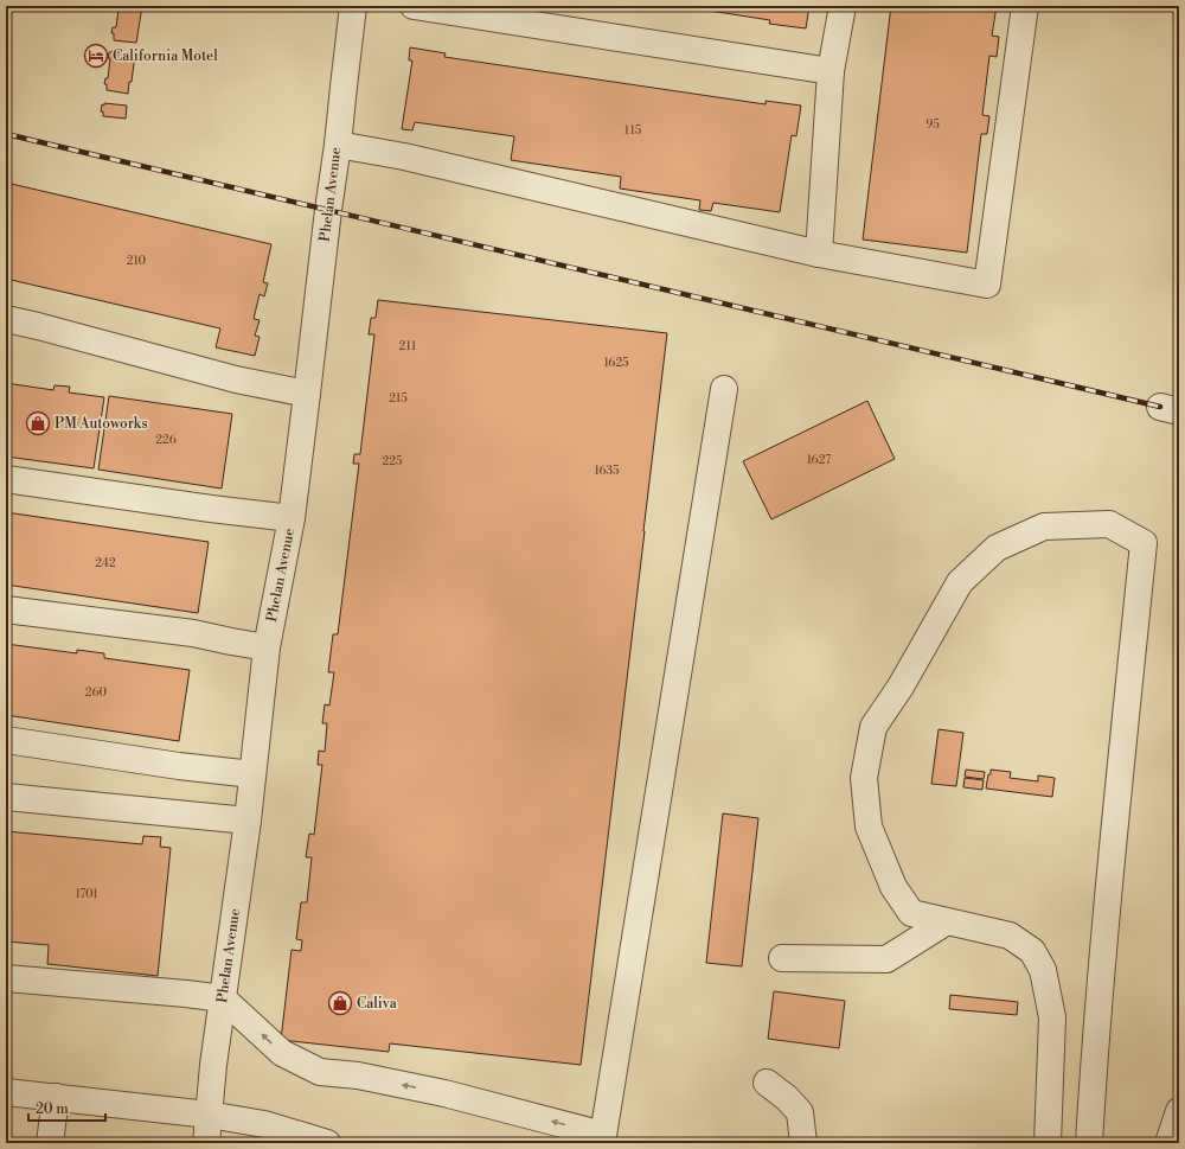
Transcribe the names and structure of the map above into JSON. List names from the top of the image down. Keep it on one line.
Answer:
{"streets":{"street":["Phelan Avenue"]},"places":{"hotel":["California Motel"],"shop":["PM Autoworks","Caliva"]},"house_numbers":["95","115","210","211","1625","215","226","1627","225","1635","242","260","1701"],"scale_bar":"20 m"}
